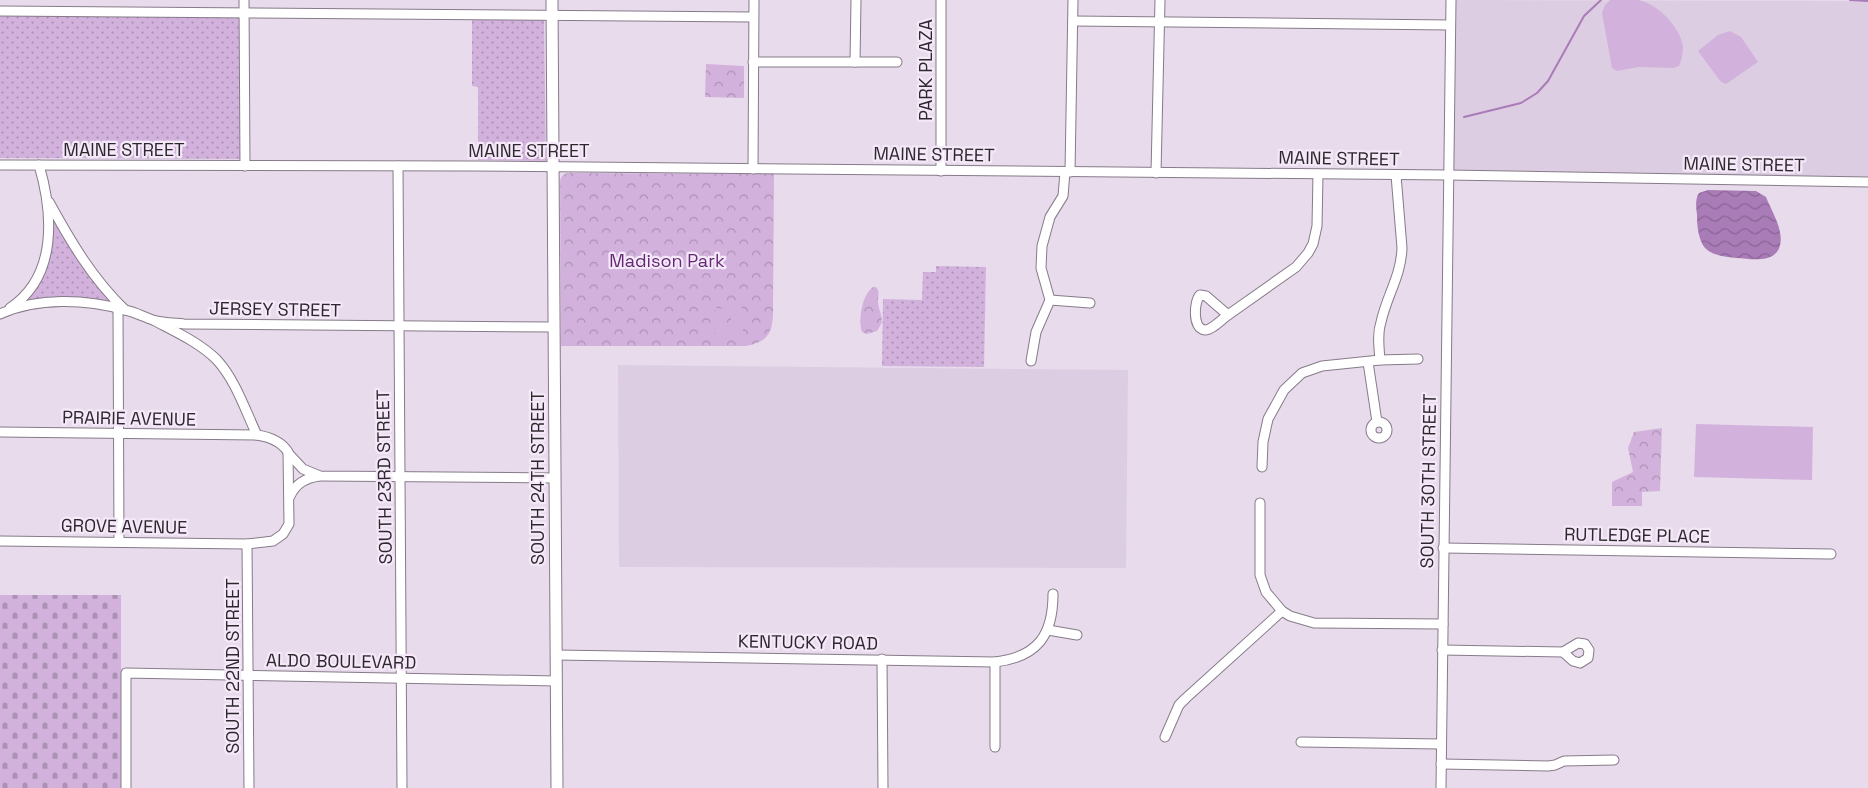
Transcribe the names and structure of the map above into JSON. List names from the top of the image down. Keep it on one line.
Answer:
{"streets":{"main road":["SOUTH 24TH STREET"],"street":["PARK PLAZA","MAINE STREET","JERSEY STREET","PRAIRIE AVENUE","SOUTH 23RD STREET","SOUTH 30TH STREET","GROVE AVENUE","RUTLEDGE PLACE","KENTUCKY ROAD","ALDO BOULEVARD","SOUTH 22ND STREET"]},"crossings":[["PARK PLAZA","MAINE STREET"],["MAINE STREET","SOUTH 23RD STREET"],["MAINE STREET","SOUTH 24TH STREET"],["MAINE STREET","SOUTH 30TH STREET"],["JERSEY STREET","SOUTH 23RD STREET"],["JERSEY STREET","SOUTH 24TH STREET"],["SOUTH 23RD STREET","ALDO BOULEVARD"],["SOUTH 24TH STREET","KENTUCKY ROAD"],["SOUTH 24TH STREET","ALDO BOULEVARD"],["SOUTH 30TH STREET","RUTLEDGE PLACE"],["GROVE AVENUE","SOUTH 22ND STREET"],["ALDO BOULEVARD","SOUTH 22ND STREET"]],"parks":["Madison Park"]}
